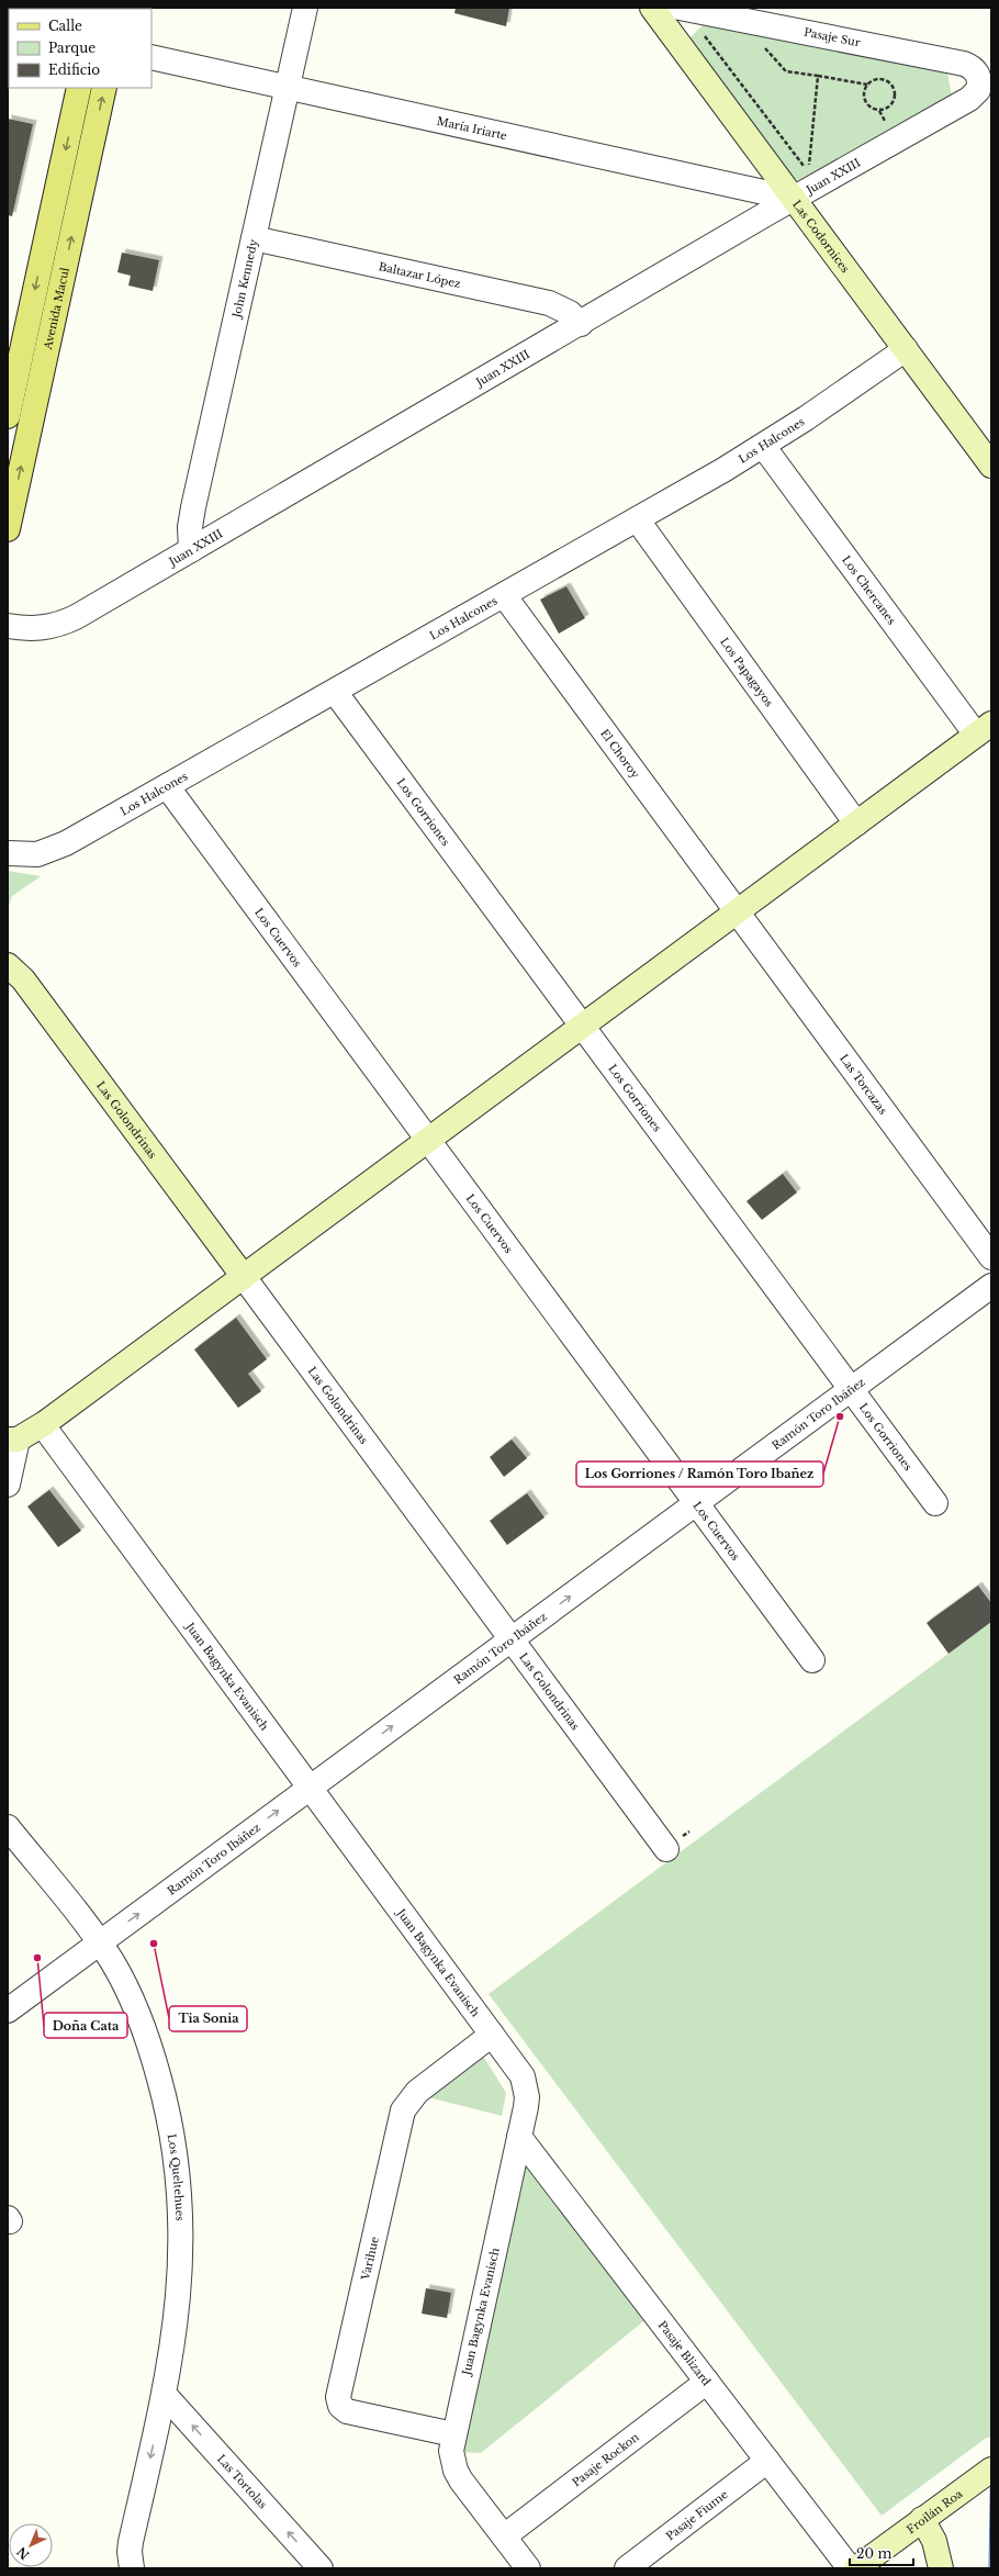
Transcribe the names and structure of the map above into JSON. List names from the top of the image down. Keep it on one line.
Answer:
{"streets":{"main road":["Avenida Macul"],"street":["Pasaje Sur","María Iriarte","Juan XXIII","Las Codornices","Baltazar López","John Kennedy","Los Halcones","Los Chercanes","Los Papagayos","El Choroy","Los Gorriones","Los Cuervos","Las Torcazas","Las Golondrinas","Ramón Toro Ibáñez","Juan Bagynka Evanisch","Los Queltehues","Varihue","Pasaje Blizard","Pasaje Rockon","Las Tortolas","Froilán Roa","Pasaje Fiume"]},"crossings":[["Pasaje Sur","Juan XXIII"],["María Iriarte","Juan XXIII"],["María Iriarte","Las Codornices"],["María Iriarte","John Kennedy"],["Juan XXIII","Las Codornices"],["Juan XXIII","Baltazar López"],["Juan XXIII","John Kennedy"],["Las Codornices","Los Halcones"],["Baltazar López","John Kennedy"],["Los Halcones","Los Chercanes"],["Los Halcones","Los Papagayos"],["Los Halcones","El Choroy"],["Los Halcones","Los Gorriones"],["Los Halcones","Los Cuervos"],["El Choroy","Las Torcazas"],["Los Gorriones","Ramón Toro Ibáñez"],["Los Cuervos","Ramón Toro Ibáñez"],["Las Golondrinas","Ramón Toro Ibáñez"],["Ramón Toro Ibáñez","Juan Bagynka Evanisch"],["Ramón Toro Ibáñez","Los Queltehues"],["Juan Bagynka Evanisch","Varihue"],["Juan Bagynka Evanisch","Pasaje Blizard"],["Juan Bagynka Evanisch","Pasaje Rockon"],["Los Queltehues","Las Tortolas"],["Pasaje Blizard","Pasaje Rockon"],["Pasaje Blizard","Pasaje Fiume"]],"one_way":["Ramón Toro Ibáñez","Las Tortolas"],"places":["Los Gorriones / Ramón Toro Ibañez","Tia Sonia","Doña Cata"],"legend":["Calle","Parque","Edificio"],"scale_bar":"20 m","north":"bottom left"}
